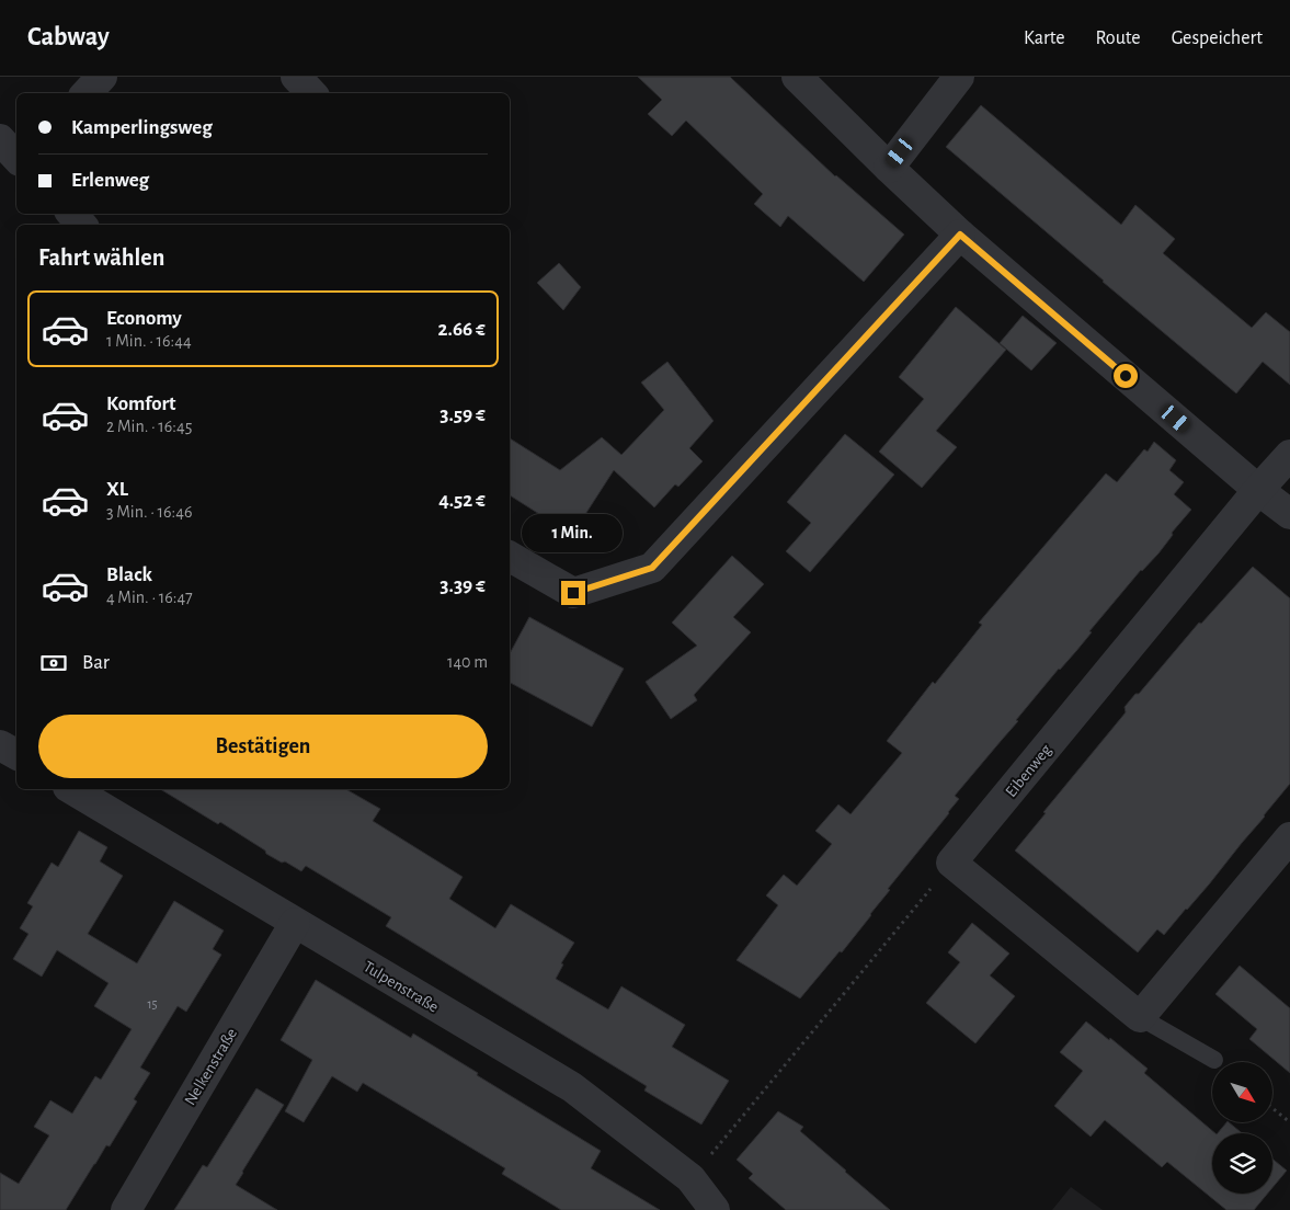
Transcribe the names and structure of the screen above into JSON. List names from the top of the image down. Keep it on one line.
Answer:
{"streets":{"street":["Eibenweg","Tulpenstraße","Nelkenstraße"]},"crossings":[["Tulpenstraße","Nelkenstraße"]],"house_numbers":["15"],"north":"bottom right","page":{"header":"Cabway","nav":["Karte","Route","Gespeichert"],"banner":["Kamperlingsweg","Erlenweg"],"heading":"Fahrt wählen","list":[{"name":"Economy","note":"1 Min. · 16:44","value":"2.66 €"},{"name":"Komfort","note":"2 Min. · 16:45","value":"3.59 €"},{"name":"XL","note":"3 Min. · 16:46","value":"4.52 €"},{"name":"Black","note":"4 Min. · 16:47","value":"3.39 €"}],"bubble":"1 Min.","pay":["Bar","140 m"],"buttons":"Bestätigen"}}
